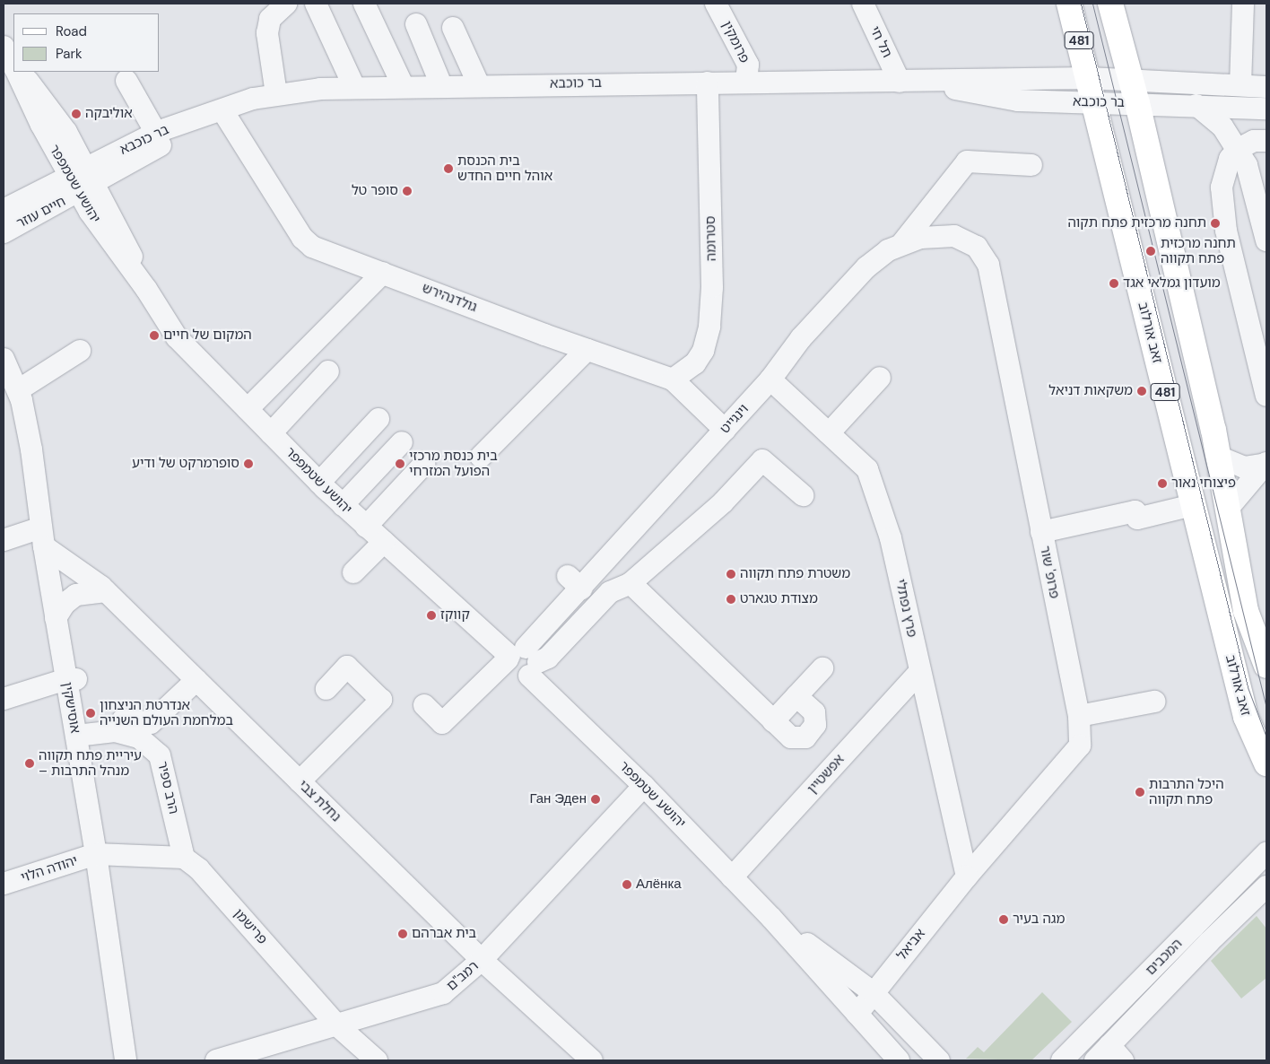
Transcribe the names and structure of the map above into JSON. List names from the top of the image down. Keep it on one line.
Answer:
{"streets":{"main road":["481","זאב אורלוב"],"street":["פרומקין","תל חי","בר כוכבא","יהושע שטמפפר","חיים עוזר","סטרומה","גולדנהירש","וינגייט","פרופ' שור","פרץ נפתלי","אוסישקין","אפשטיין","הרב ספיר","נחלת צבי","יהודה הלוי","פרישמן","אביאל","המכבים","רמב\"ם"]},"crossings":[["פרומקין","בר כוכבא"],["תל חי","בר כוכבא"],["בר כוכבא","יהושע שטמפפר"],["בר כוכבא","חיים עוזר"],["בר כוכבא","סטרומה"],["בר כוכבא","גולדנהירש"],["בר כוכבא","זאב אורלוב"],["יהושע שטמפפר","חיים עוזר"],["יהושע שטמפפר","וינגייט"],["יהושע שטמפפר","אפשטיין"],["יהושע שטמפפר","אביאל"],["יהושע שטמפפר","רמב\"ם"],["סטרומה","גולדנהירש"],["גולדנהירש","וינגייט"],["וינגייט","פרופ' שור"],["וינגייט","פרץ נפתלי"],["פרופ' שור","פרץ נפתלי"],["פרופ' שור","אביאל"],["פרץ נפתלי","אפשטיין"],["פרץ נפתלי","אביאל"],["אוסישקין","הרב ספיר"],["אוסישקין","נחלת צבי"],["אוסישקין","יהודה הלוי"],["הרב ספיר","פרישמן"],["נחלת צבי","רמב\"ם"],["פרישמן","רמב\"ם"]],"places":["אוליבקה","בית הכנסת אוהל חיים החדש","סופר טל","תחנה מרכזית פתח תקוה","תחנה מרכזית פתח תקווה","מועדון גמלאי אגד","המקום של חיים","משקאות דניאל","סופרמרקט של ודיע","בית כנסת מרכזי הפועל המזרחי","פיצוחי נאור","משטרת פתח תקווה","מצודת טגארט","קווקז","אנדרטת הניצחון במלחמת העולם השנייה","עיריית פתח תקווה – מנהל התרבות","היכל התרבות פתח תקווה","Ган Эден","Алёнка","מגה בעיר","בית אברהם"],"legend":["Road","Park"]}
